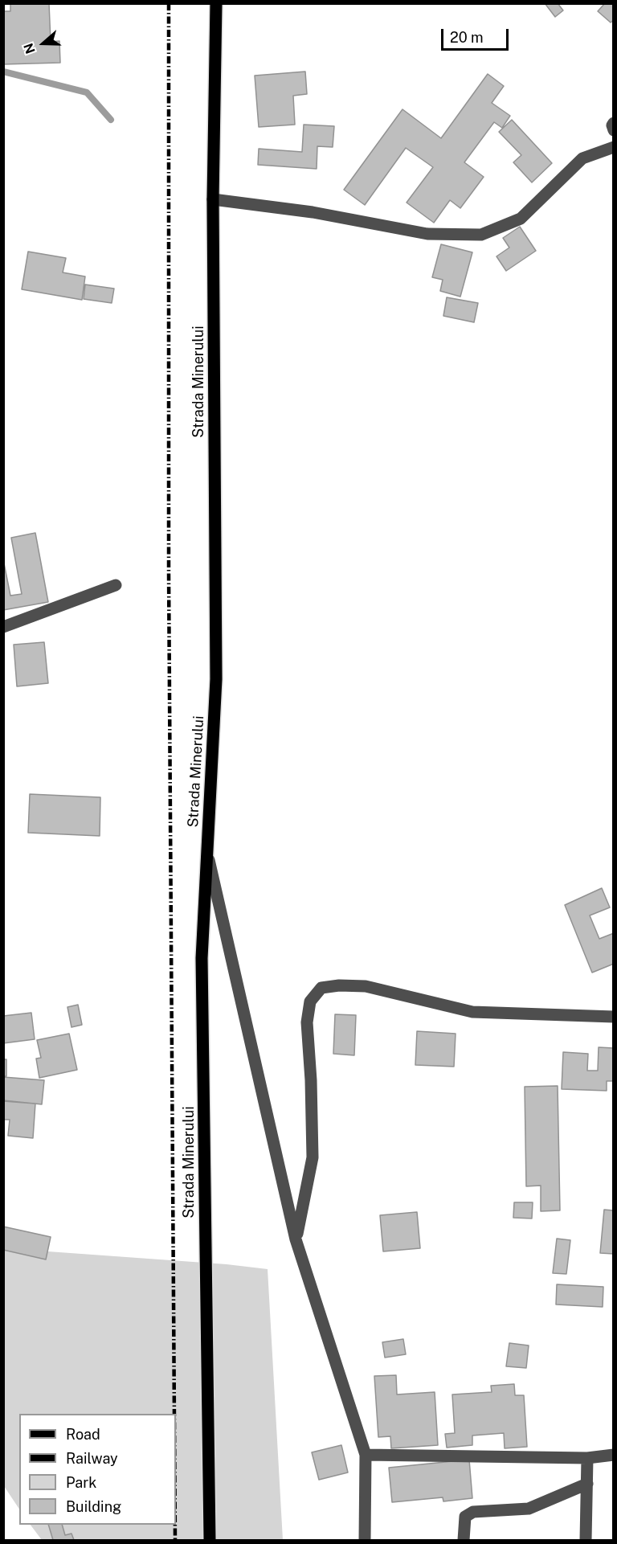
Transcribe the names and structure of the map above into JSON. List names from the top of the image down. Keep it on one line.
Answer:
{"streets":{"main road":["Strada Minerului"]},"legend":["Road","Railway","Park","Building"],"scale_bar":"20 m","north":"left"}
